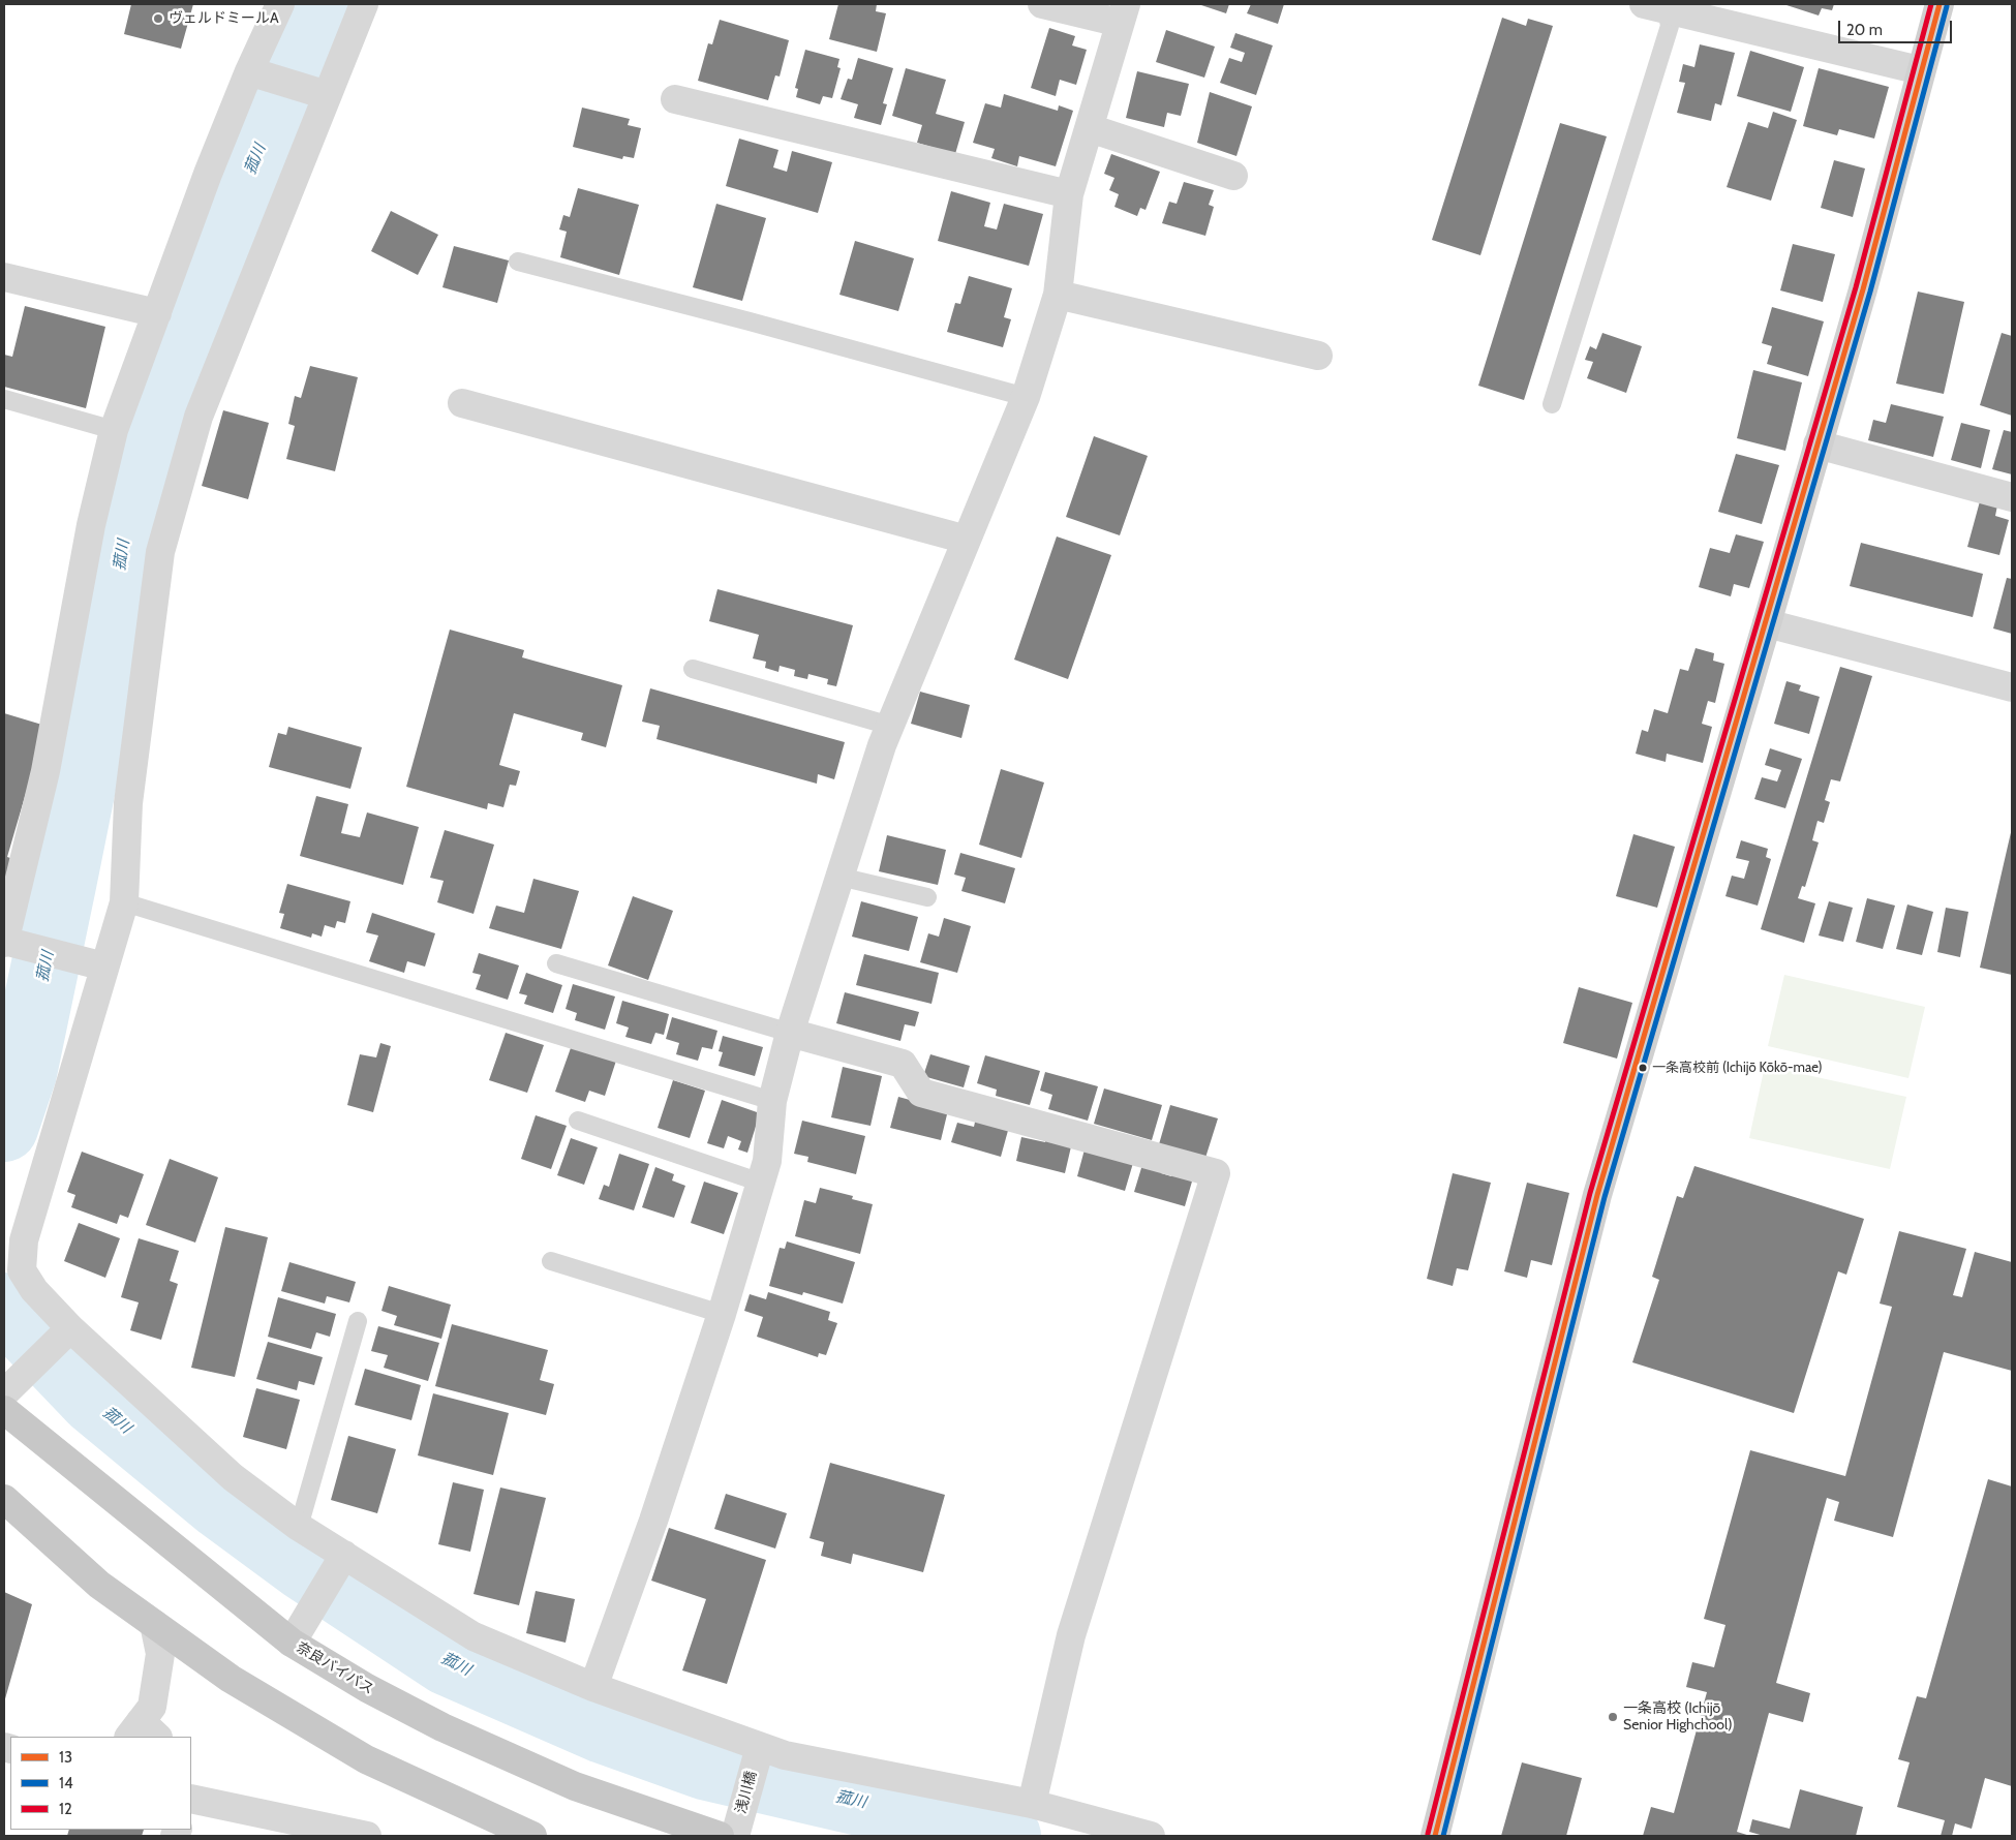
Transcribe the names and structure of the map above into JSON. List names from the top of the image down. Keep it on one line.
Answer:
{"streets":{"highway":["奈良バイパス"],"street":["浅川橋"]},"water":["菰川"],"places":["ヴェルドミールA","一条高校前 (Ichijō Kōkō-mae)","一条高校 (Ichijō Senior Highchool)"],"lines":["transit line 13","transit line 12","transit line 14"],"legend":["13","14","12"],"scale_bar":"20 m"}
